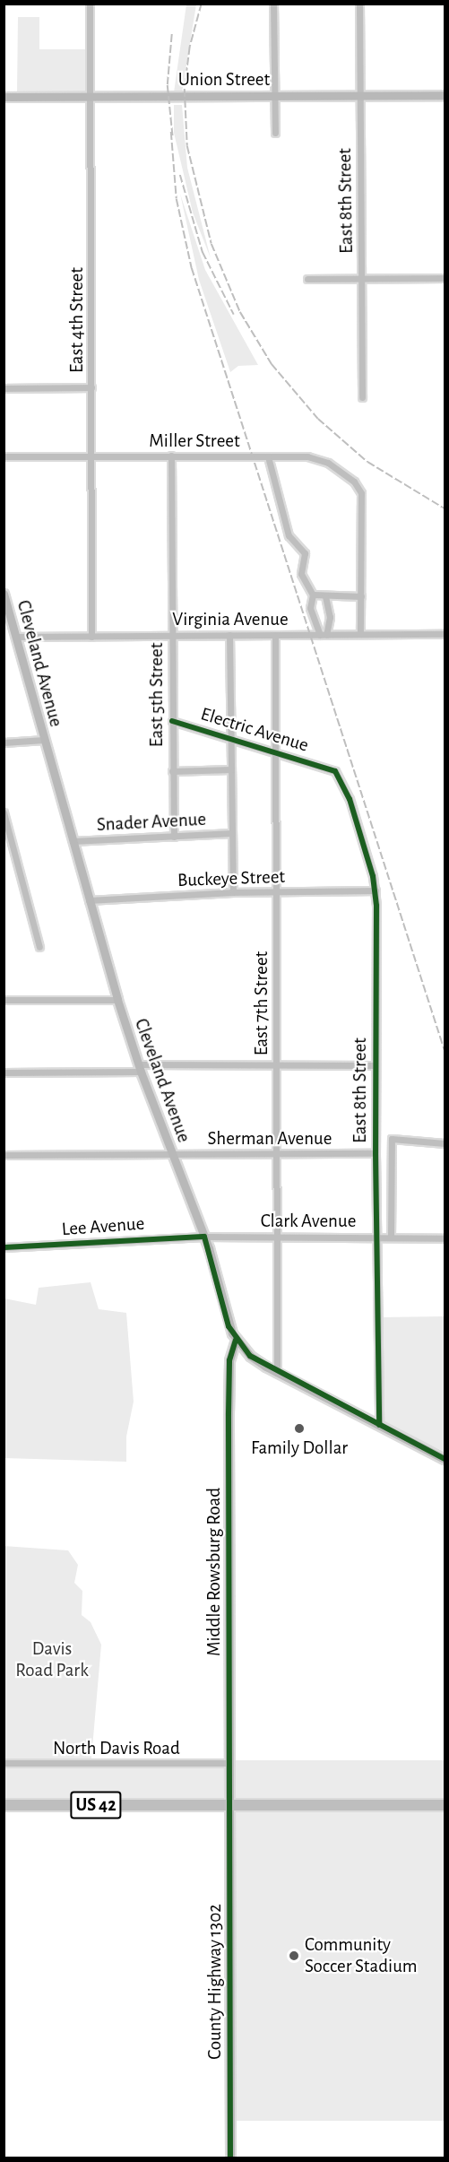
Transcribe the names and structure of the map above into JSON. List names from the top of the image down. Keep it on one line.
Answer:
{"streets":{"highway":["US 42"],"main road":["Union Street","Cleveland Avenue","Middle Rowsburg Road","County Highway 1302"],"street":["East 8th Street","East 4th Street","Miller Street","Virginia Avenue","East 5th Street","Electric Avenue","Snader Avenue","Buckeye Street","East 7th Street","Sherman Avenue","Clark Avenue","Lee Avenue","North Davis Road"]},"crossings":[["Union Street","East 8th Street"],["Union Street","East 4th Street"],["East 8th Street","Cleveland Avenue"],["East 8th Street","Electric Avenue"],["East 8th Street","Buckeye Street"],["East 8th Street","Sherman Avenue"],["East 8th Street","Clark Avenue"],["East 4th Street","Miller Street"],["East 4th Street","Virginia Avenue"],["Miller Street","East 5th Street"],["Virginia Avenue","Cleveland Avenue"],["Virginia Avenue","East 5th Street"],["Virginia Avenue","East 7th Street"],["Cleveland Avenue","Snader Avenue"],["Cleveland Avenue","Buckeye Street"],["Cleveland Avenue","East 7th Street"],["Cleveland Avenue","Sherman Avenue"],["Cleveland Avenue","Clark Avenue"],["Cleveland Avenue","Lee Avenue"],["Cleveland Avenue","Middle Rowsburg Road"],["East 5th Street","Electric Avenue"],["East 5th Street","Snader Avenue"],["Electric Avenue","East 7th Street"],["Buckeye Street","East 7th Street"],["East 7th Street","Sherman Avenue"],["East 7th Street","Clark Avenue"],["Clark Avenue","Lee Avenue"],["Middle Rowsburg Road","North Davis Road"],["Middle Rowsburg Road","US 42"],["Middle Rowsburg Road","County Highway 1302"],["US 42","County Highway 1302"]],"parks":["Davis Road Park"],"places":["Family Dollar","Community Soccer Stadium"]}
